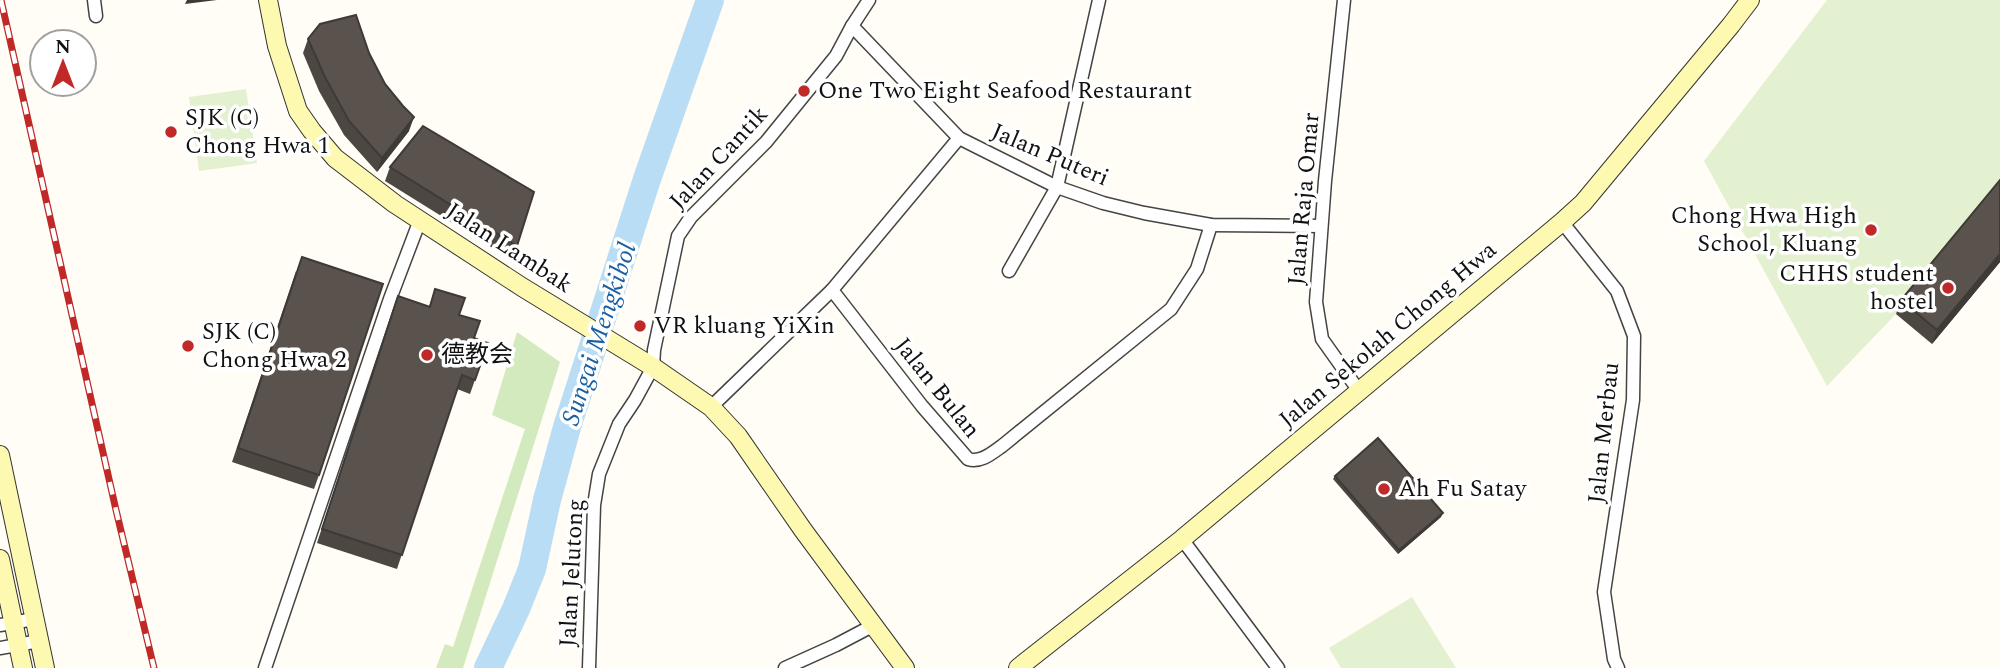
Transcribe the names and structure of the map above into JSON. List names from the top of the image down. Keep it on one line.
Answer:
{"streets":{"street":["Jalan Puteri","Jalan Cantik","Jalan Raja Omar","Jalan Lambak","Jalan Sekolah Chong Hwa","Jalan Bulan","Jalan Merbau","Jalan Jelutong"]},"crossings":[["Jalan Puteri","Jalan Cantik"],["Jalan Puteri","Jalan Raja Omar"],["Jalan Puteri","Jalan Bulan"],["Jalan Cantik","Jalan Lambak"],["Jalan Cantik","Jalan Jelutong"],["Jalan Raja Omar","Jalan Sekolah Chong Hwa"],["Jalan Lambak","Jalan Jelutong"],["Jalan Sekolah Chong Hwa","Jalan Merbau"]],"water":["Sungai Mengkibol"],"places":["One Two Eight Seafood Restaurant","SJK (C) Chong Hwa 1","Chong Hwa High School, Kluang","CHHS student hostel","VR kluang YiXin","SJK (C) Chong Hwa 2","德教会","Ah Fu Satay"],"north":"top"}
